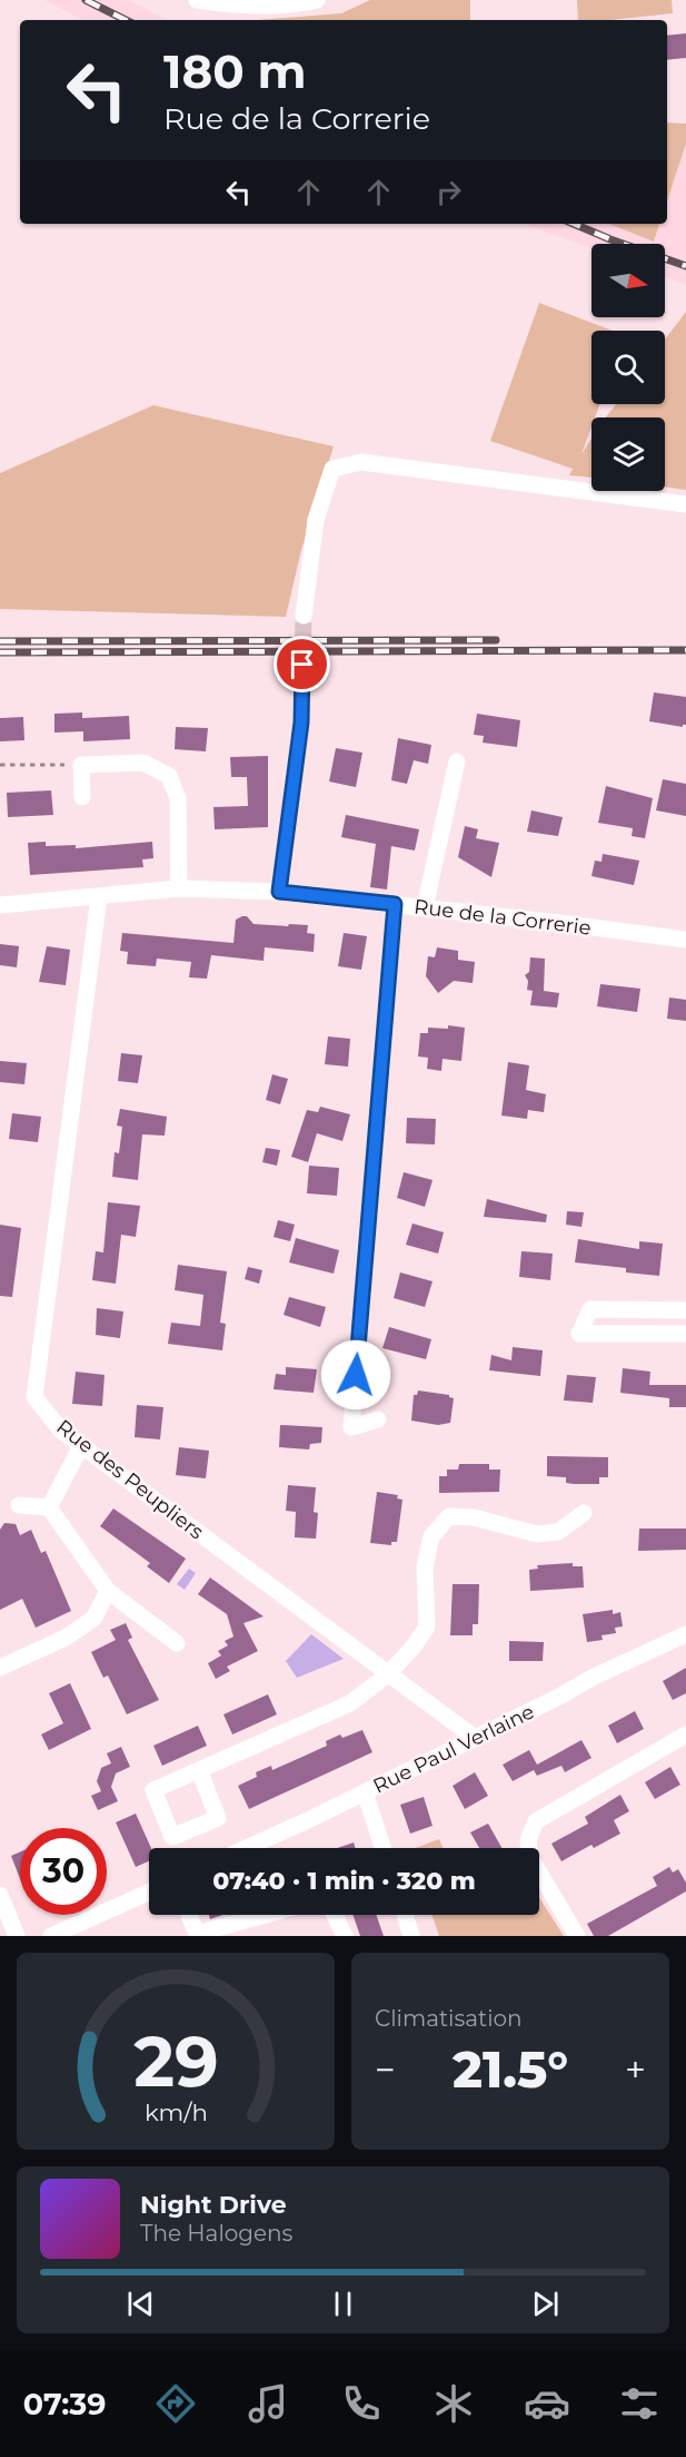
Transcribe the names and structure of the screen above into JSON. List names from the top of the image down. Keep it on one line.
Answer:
{"streets":{"street":["Rue de la Correrie","Rue des Peupliers","Rue Paul Verlaine"]},"crossings":[["Rue de la Correrie","Rue des Peupliers"],["Rue des Peupliers","Rue Paul Verlaine"]],"north":"right","page":{"turn":["180 m","Rue de la Correrie"],"limit":"30","trip":"07:40 · 1 min · 320 m","tile":"Climatisation","heat":["−","21.5°","+"],"song":["Night Drive","The Halogens"],"tabs":"07:39","gauge":["29","km/h"]}}
